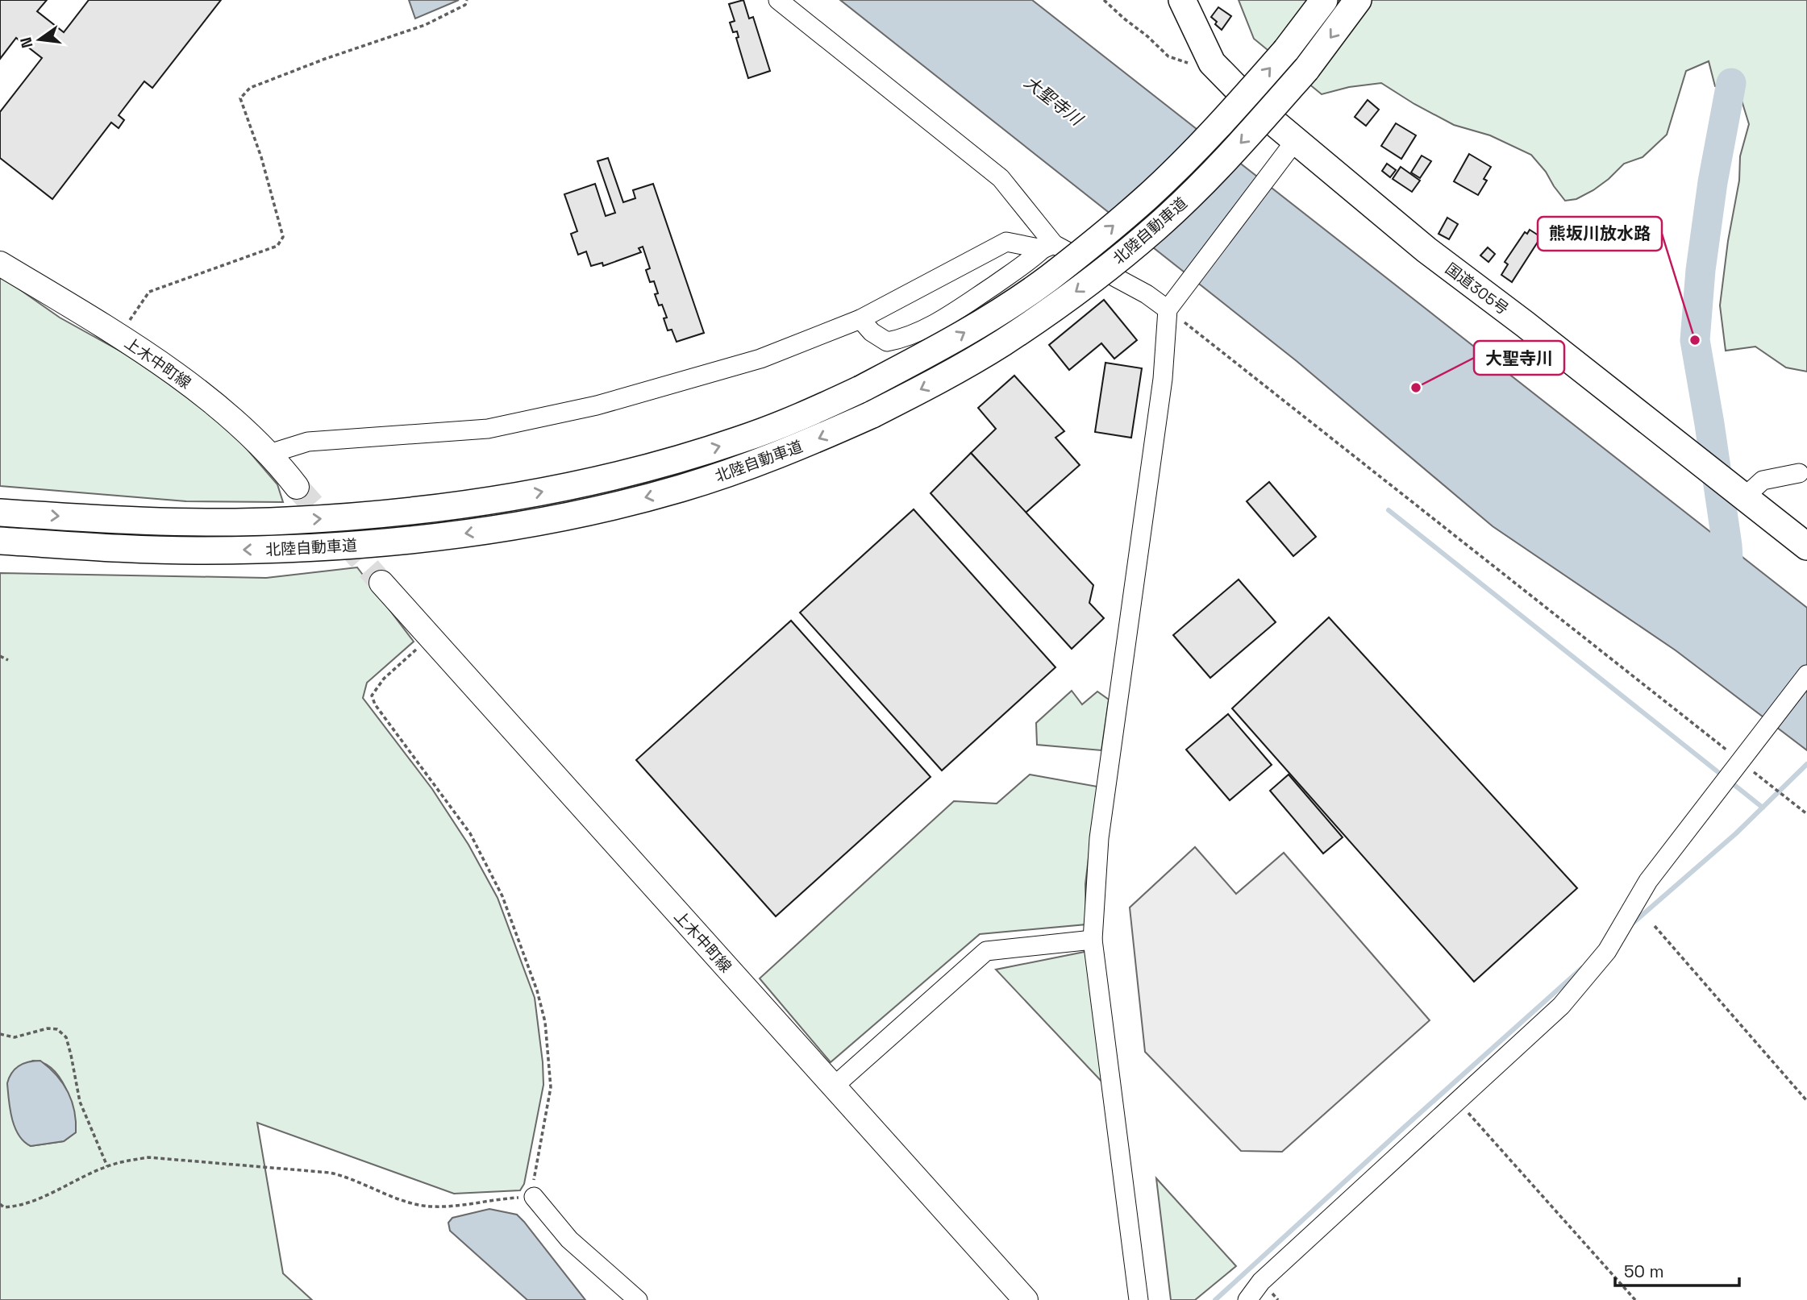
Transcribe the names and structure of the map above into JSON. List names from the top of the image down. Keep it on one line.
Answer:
{"streets":{"highway":["北陸自動車道","国道305号"],"main road":["上木中町線"]},"water":["大聖寺川"],"places":["熊坂川放水路","大聖寺川"],"scale_bar":"50 m","north":"left"}
